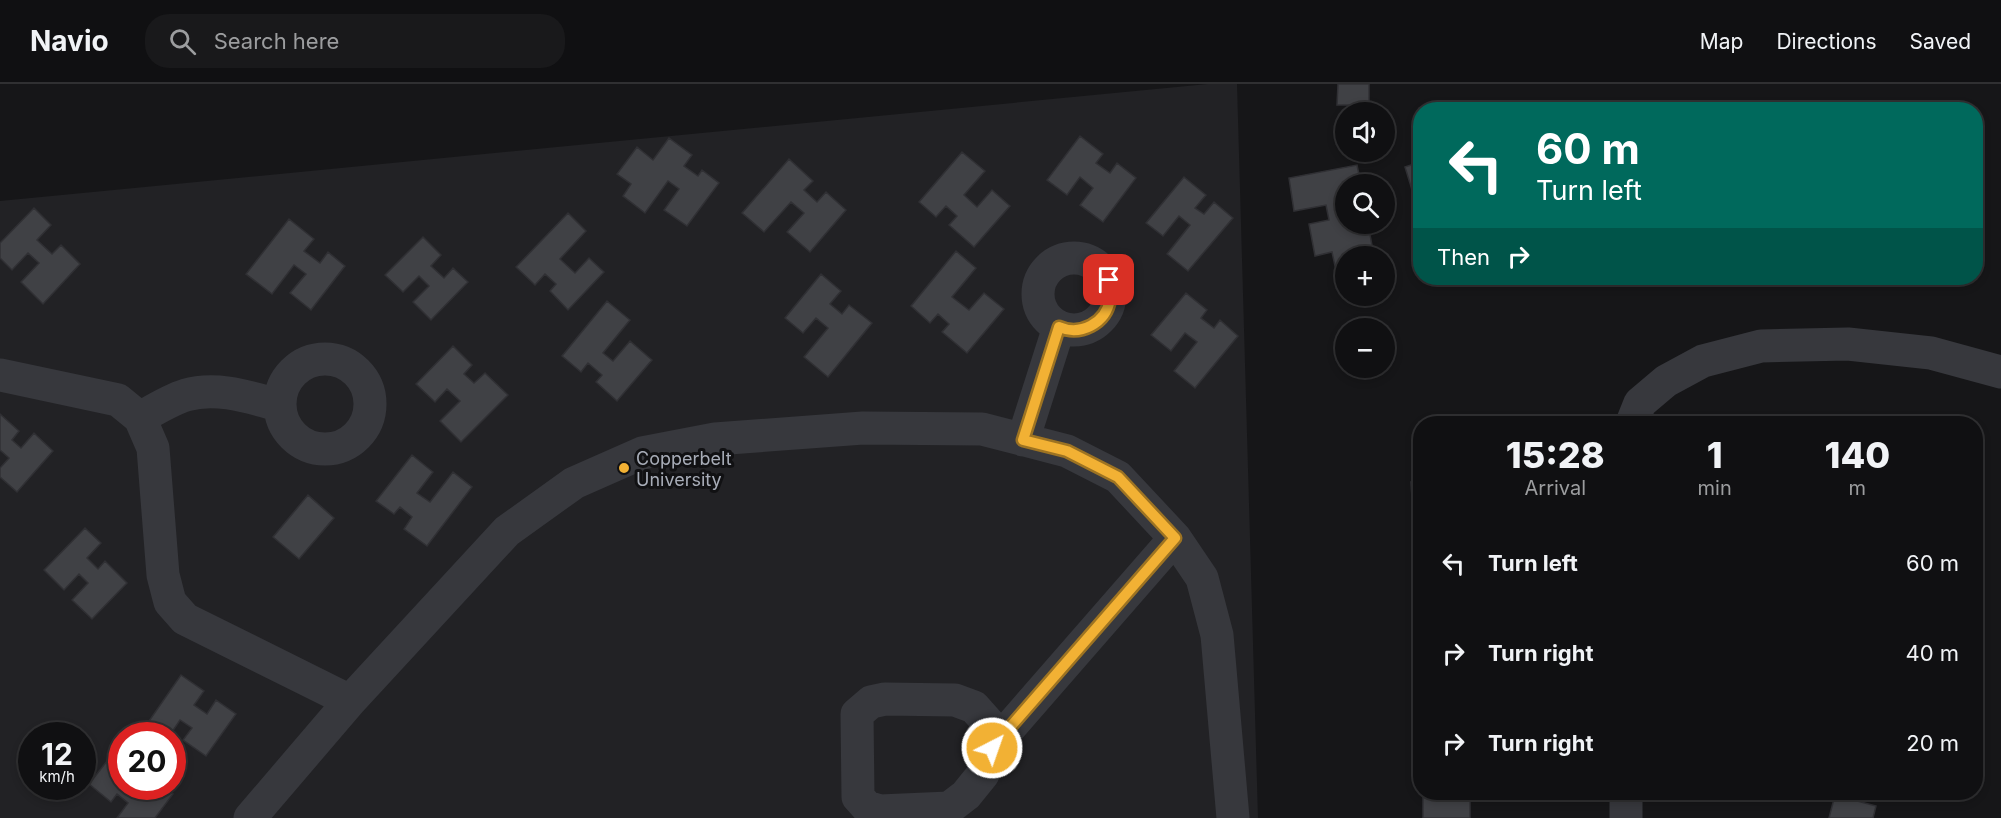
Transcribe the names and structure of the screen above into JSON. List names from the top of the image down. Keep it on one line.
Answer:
{"places":["Copperbelt University"],"page":{"header":"Navio","search":"Search here","nav":["Map","Directions","Saved"],"map_buttons":["+","−"],"turn":["60 m","Turn left"],"then":"Then","eta":["15:28","Arrival","1","min","140","m"],"list":[{"name":"Turn left","value":"60 m"},{"name":"Turn right","value":"40 m"},{"name":"Turn right","value":"20 m"}],"speed":"12 km/h","limit":"20"}}
